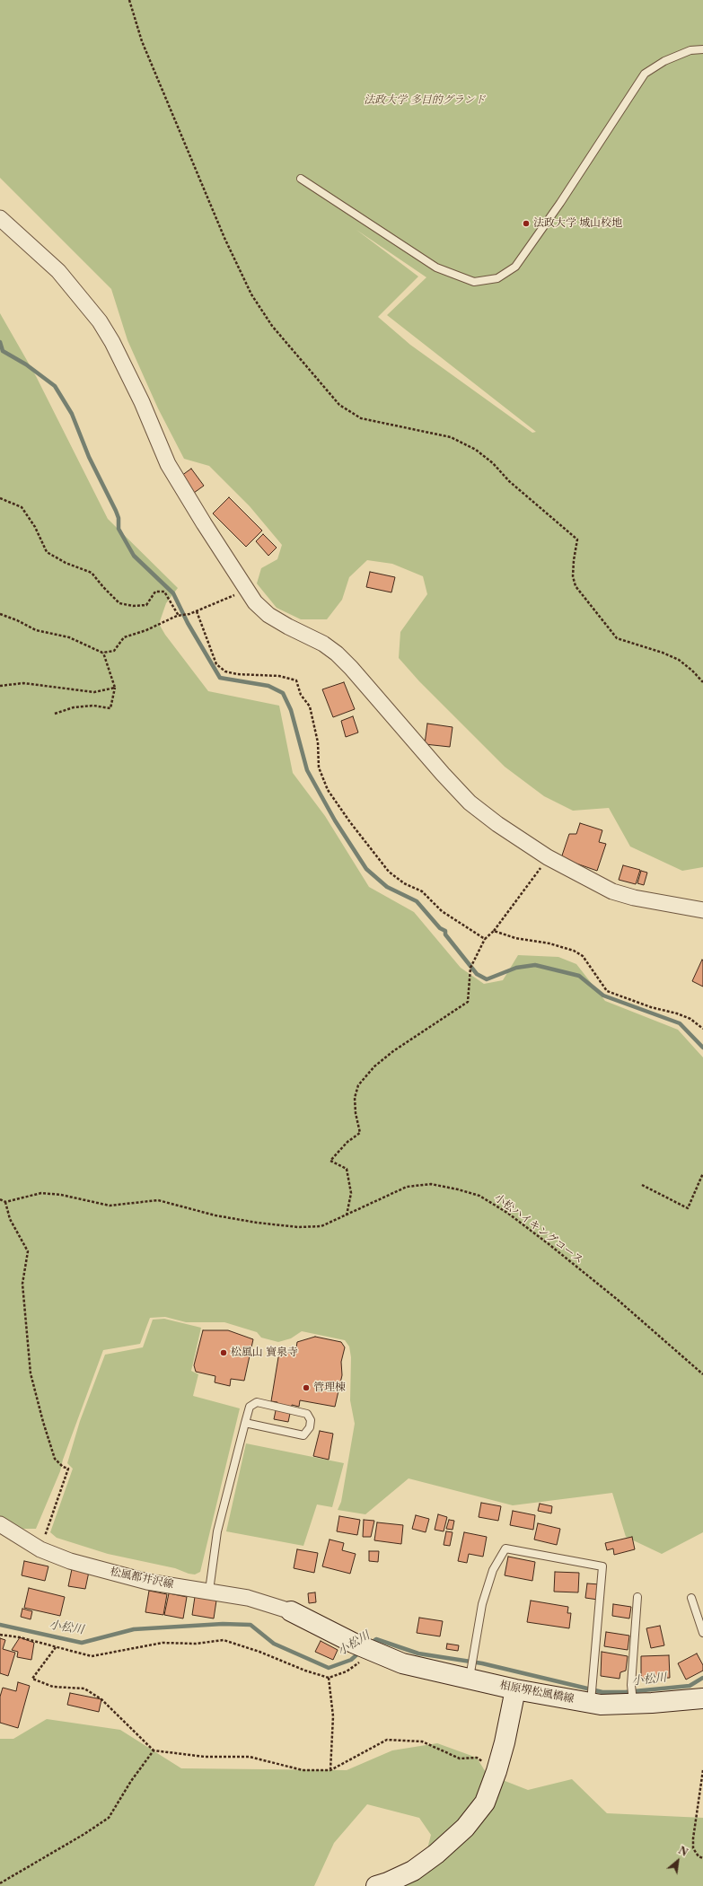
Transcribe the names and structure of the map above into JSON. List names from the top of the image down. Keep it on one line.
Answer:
{"streets":{"street":["松風都井沢線","相原堺松風橋線"],"path":["小松ハイキングコース"]},"crossings":[["松風都井沢線","相原堺松風橋線"]],"water":["小松川"],"parks":["法政大学 多目的グランド"],"places":["法政大学 城山校地","松風山 寶泉寺","管理棟"],"north":"top right"}
